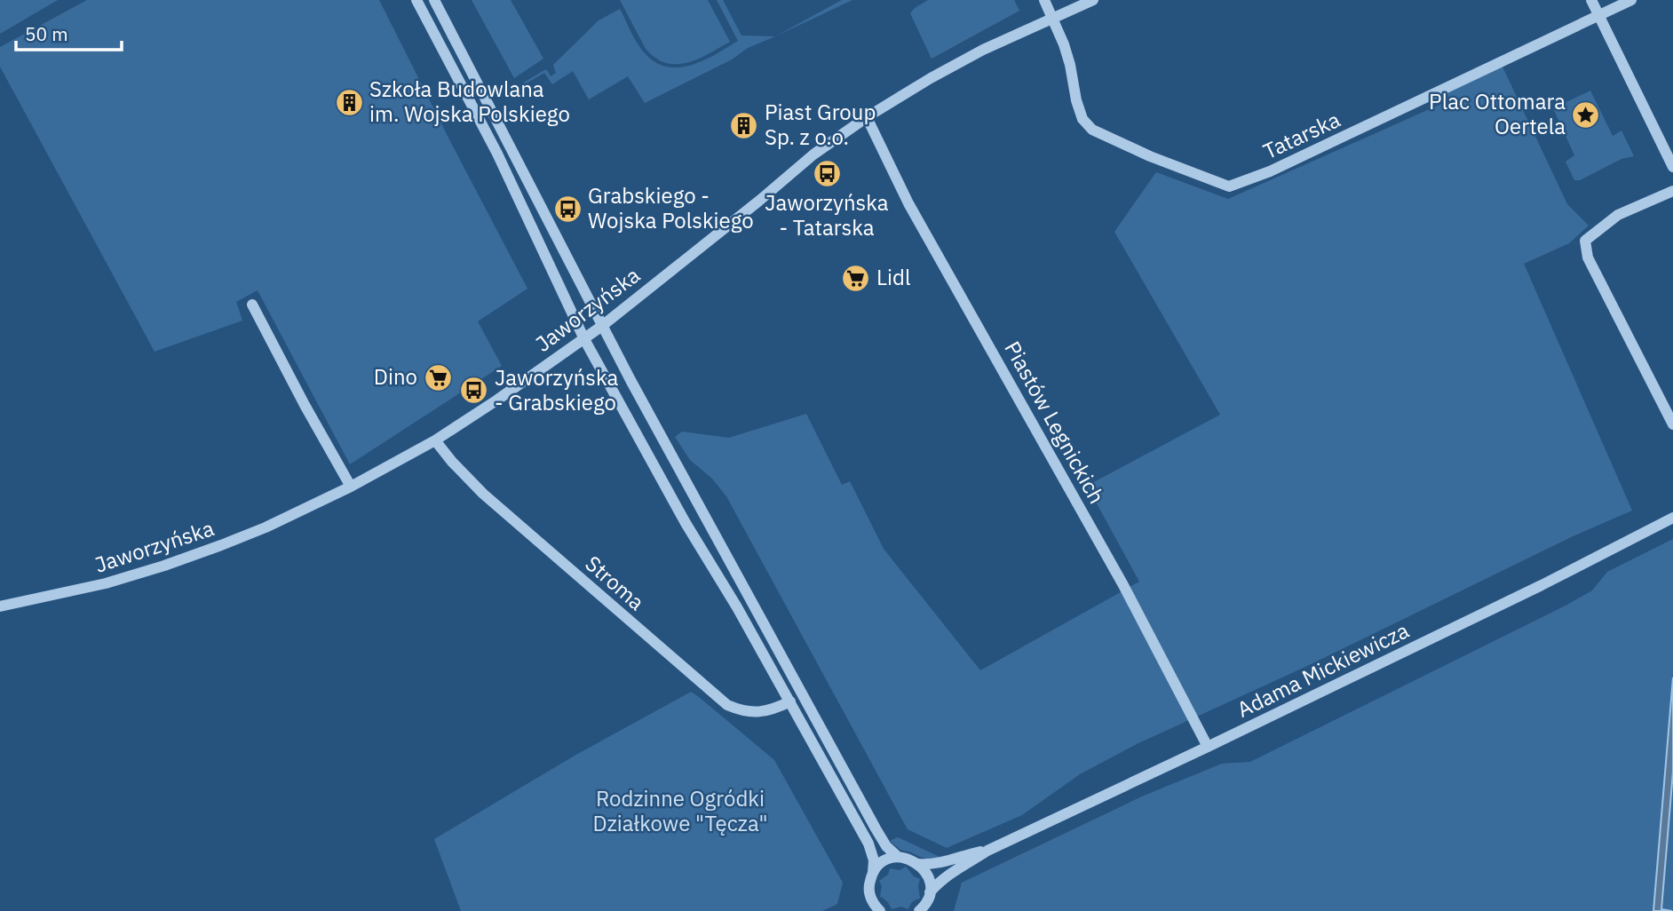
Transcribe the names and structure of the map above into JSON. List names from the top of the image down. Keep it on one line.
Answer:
{"streets":{"street":["Tatarska","Jaworzyńska","Piastów Legnickich","Stroma","Adama Mickiewicza"]},"crossings":[["Tatarska","Jaworzyńska"],["Jaworzyńska","Piastów Legnickich"],["Jaworzyńska","Stroma"],["Piastów Legnickich","Adama Mickiewicza"]],"parks":["Rodzinne Ogródki Działkowe \"Tęcza\""],"places":{"building":["Szkoła Budowlana im. Wojska Polskiego","Piast Group Sp. z o.o."],"place":["Plac Ottomara Oertela"],"bus stop":["Jaworzyńska - Tatarska","Grabskiego - Wojska Polskiego","Jaworzyńska - Grabskiego"],"supermarket":["Lidl","Dino"]},"scale_bar":"50 m"}
